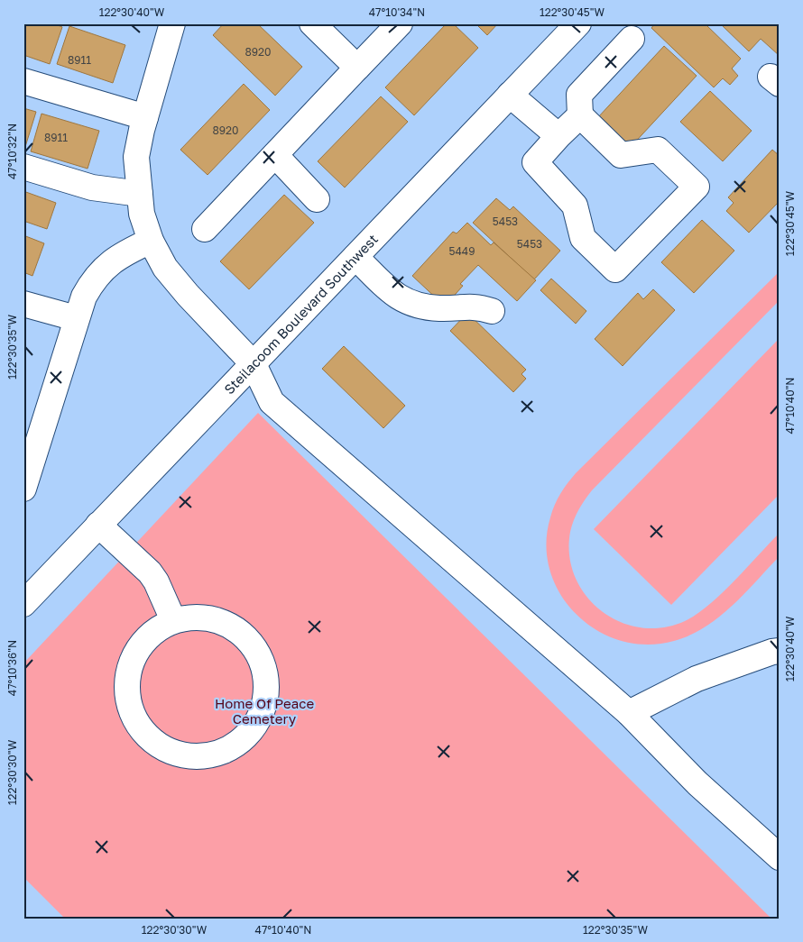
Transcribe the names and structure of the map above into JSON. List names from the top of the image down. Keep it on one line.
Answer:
{"streets":{"main road":["Steilacoom Boulevard Southwest"]},"parks":["Home Of Peace Cemetery"],"house_numbers":["8920","8911","8920","8911","5453","5453","5449"],"coordinates":["122°30'40\"W","47°10'34\"N","122°30'45\"W","47°10'32\"N","122°30'35\"W","47°10'40\"N","47°10'36\"N","122°30'30\"W"]}
